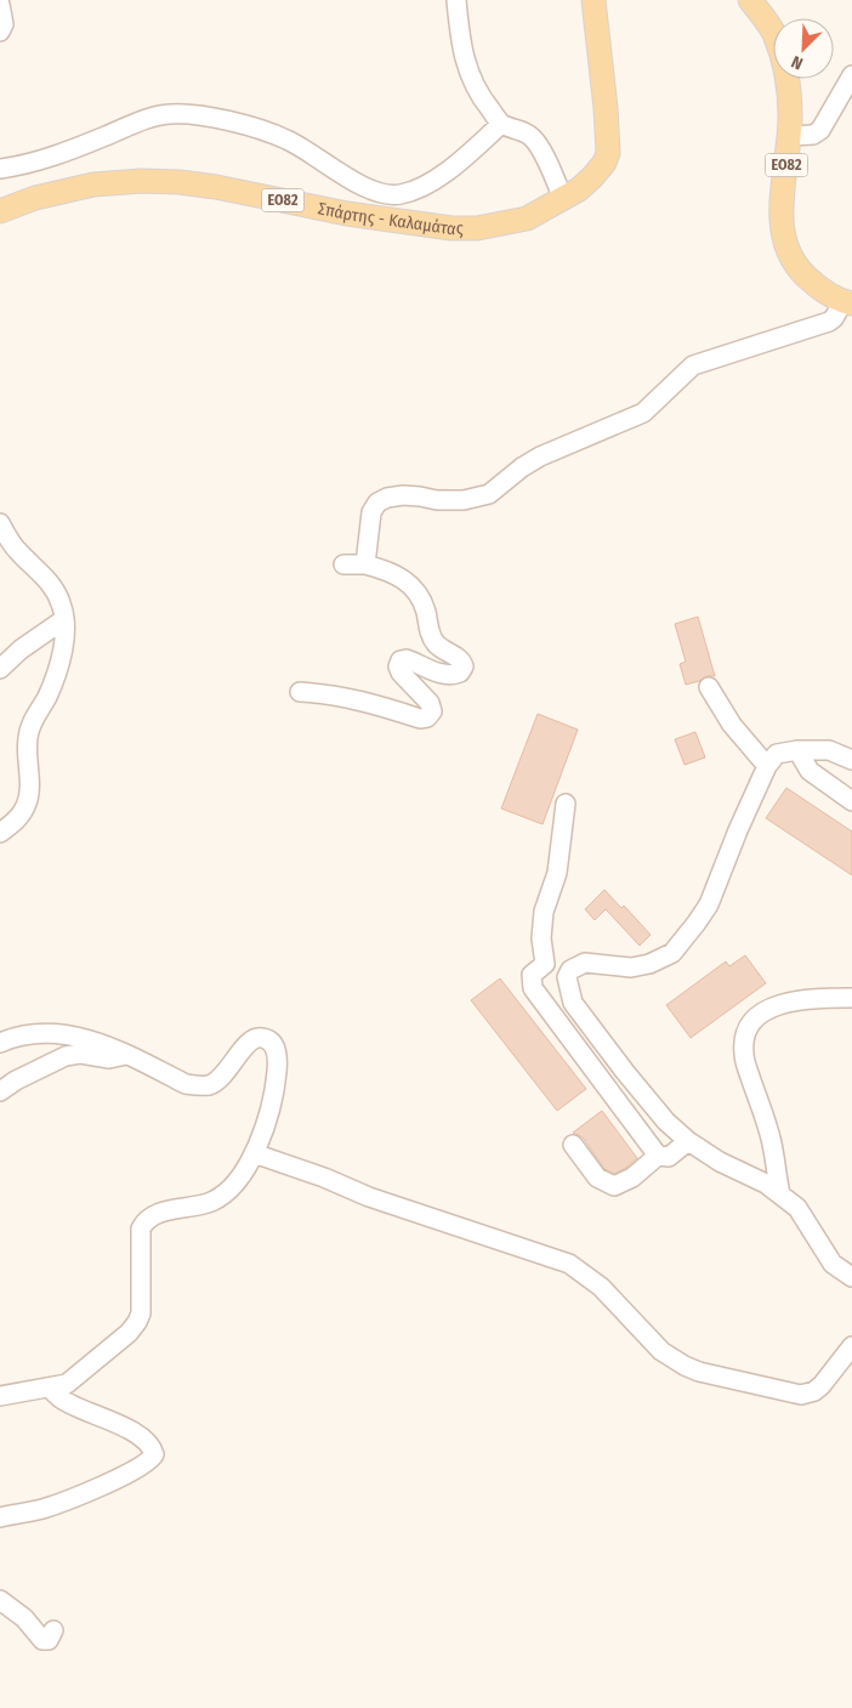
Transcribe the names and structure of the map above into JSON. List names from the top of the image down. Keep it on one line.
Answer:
{"streets":{"main road":["ΕΟ82","Σπάρτης - Καλαμάτας"]},"crossings":[["ΕΟ82","Σπάρτης - Καλαμάτας"]],"north":"bottom left"}
